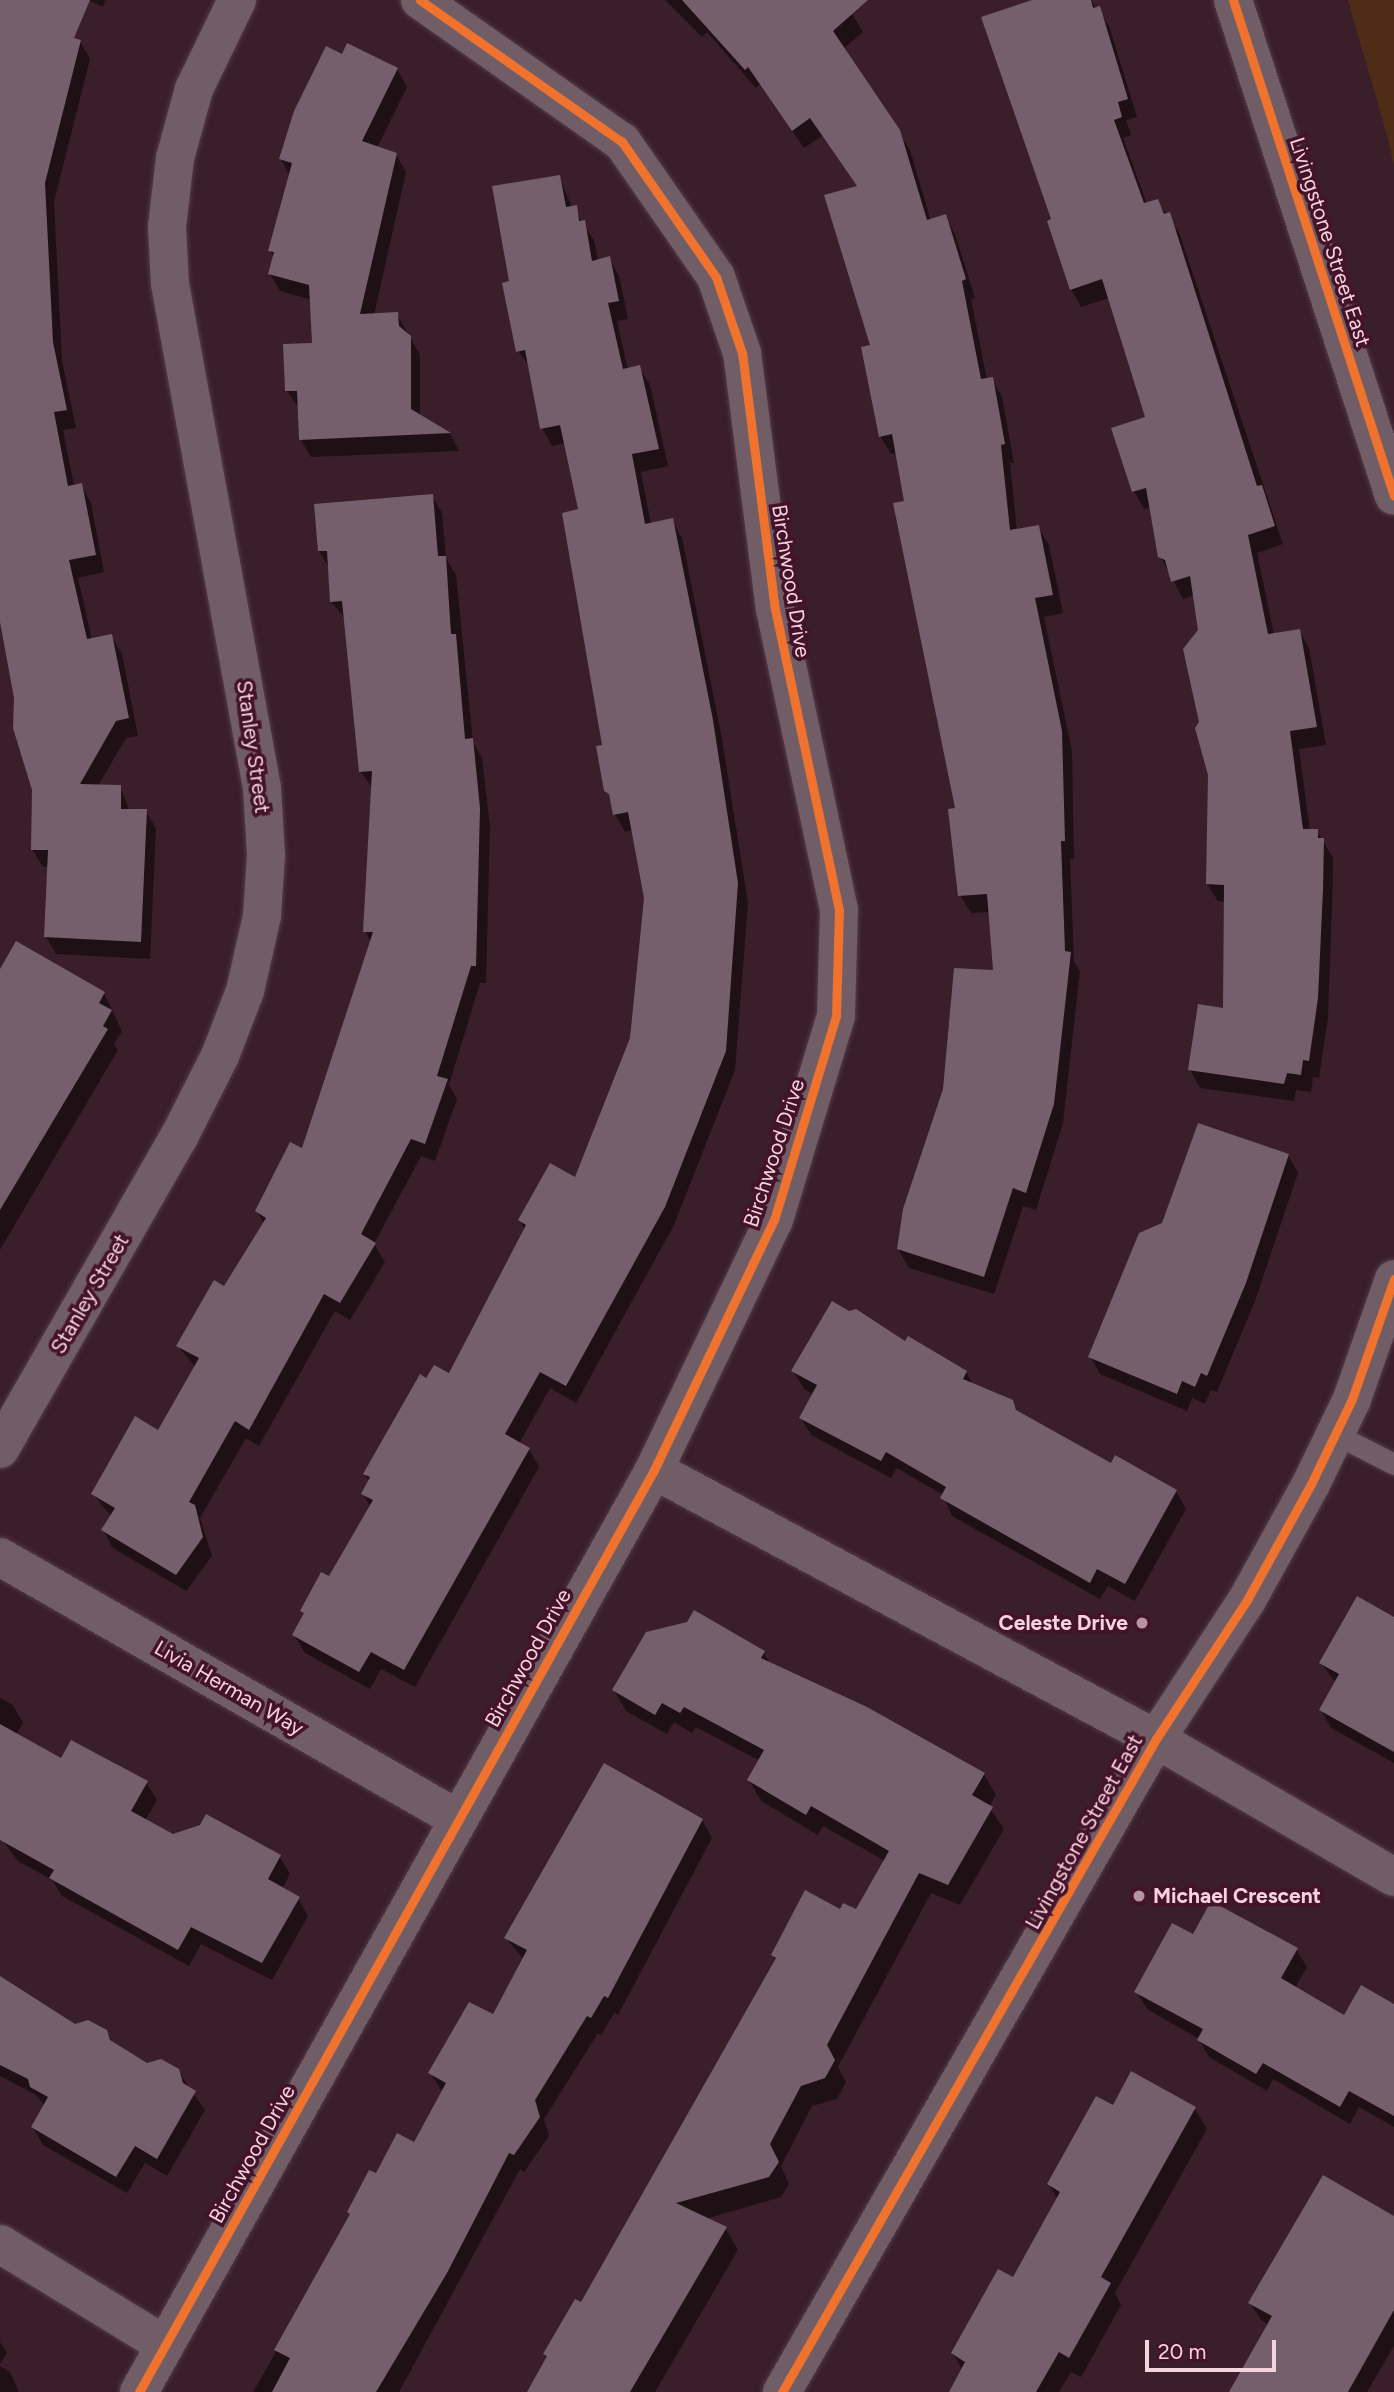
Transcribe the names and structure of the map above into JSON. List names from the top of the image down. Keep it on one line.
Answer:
{"streets":{"street":["Livingstone Street East","Birchwood Drive","Stanley Street","Livia Herman Way"]},"crossings":[["Birchwood Drive","Livia Herman Way"]],"places":["Celeste Drive","Michael Crescent"],"scale_bar":"20 m"}
